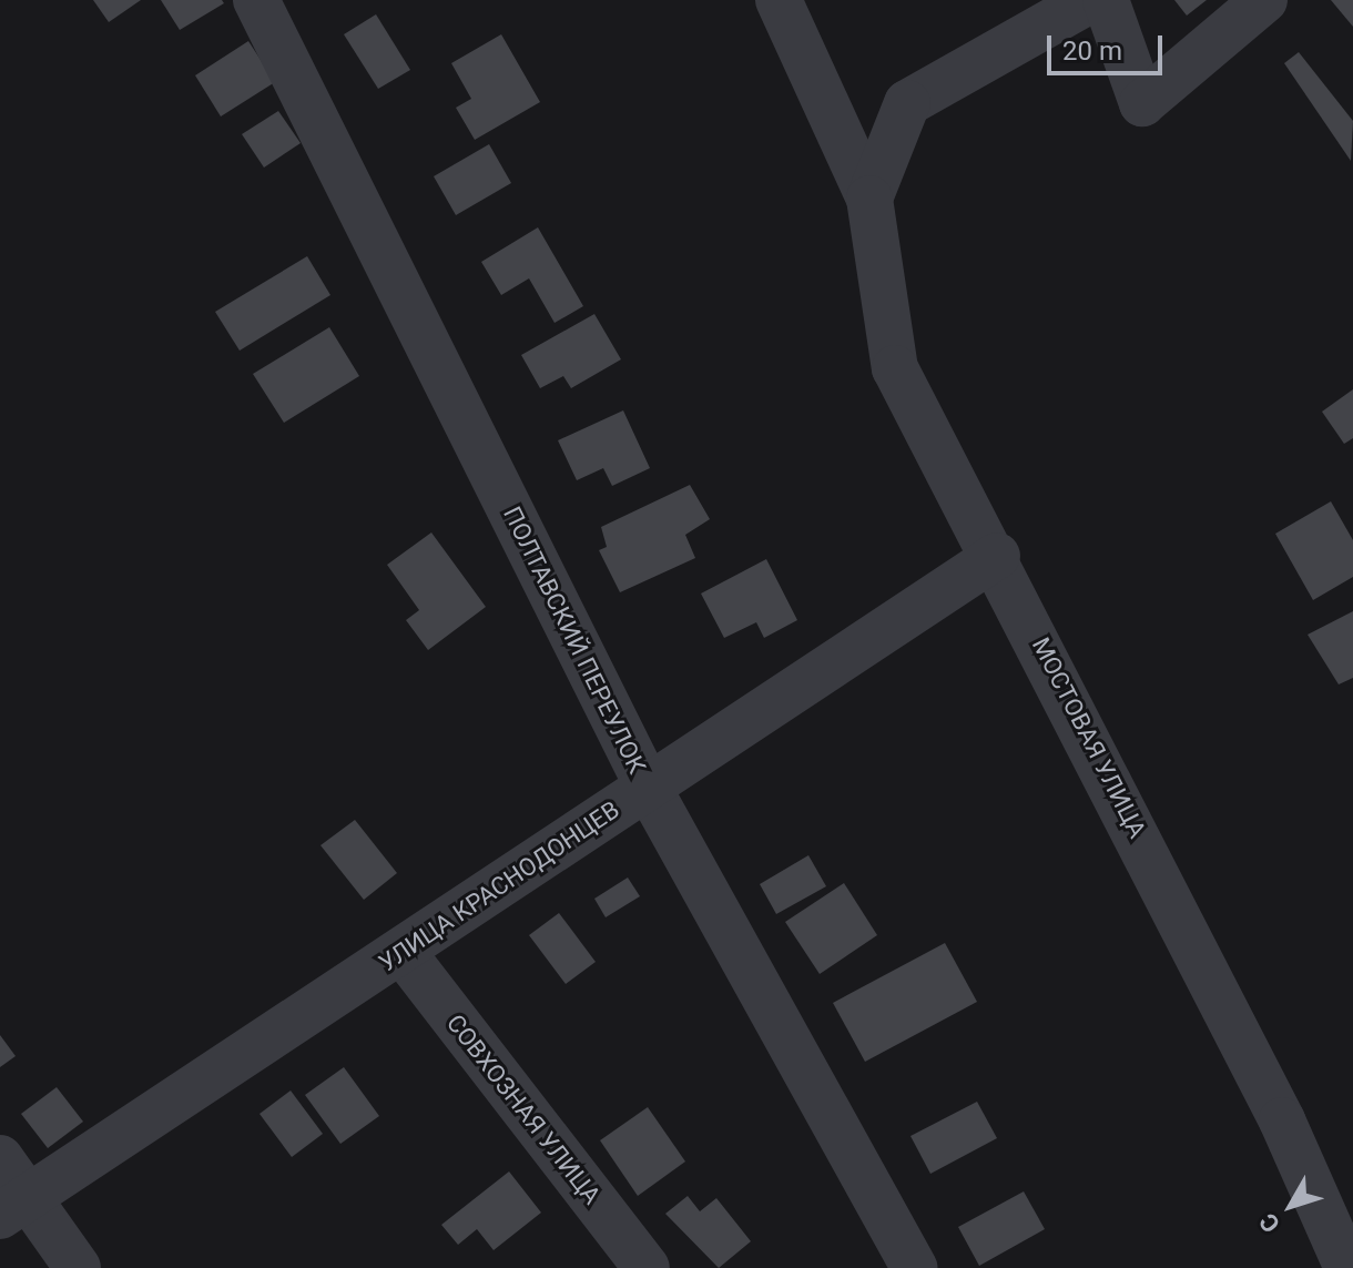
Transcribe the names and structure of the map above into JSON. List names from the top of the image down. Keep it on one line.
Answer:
{"streets":{"street":["ПОЛТАВСКИЙ ПЕРЕУЛОК","МОСТОВАЯ УЛИЦА","УЛИЦА КРАСНОДОНЦЕВ","СОВХОЗНАЯ УЛИЦА"]},"crossings":[["ПОЛТАВСКИЙ ПЕРЕУЛОК","УЛИЦА КРАСНОДОНЦЕВ"],["МОСТОВАЯ УЛИЦА","УЛИЦА КРАСНОДОНЦЕВ"],["УЛИЦА КРАСНОДОНЦЕВ","СОВХОЗНАЯ УЛИЦА"]],"scale_bar":"20 m","north":"bottom left"}
